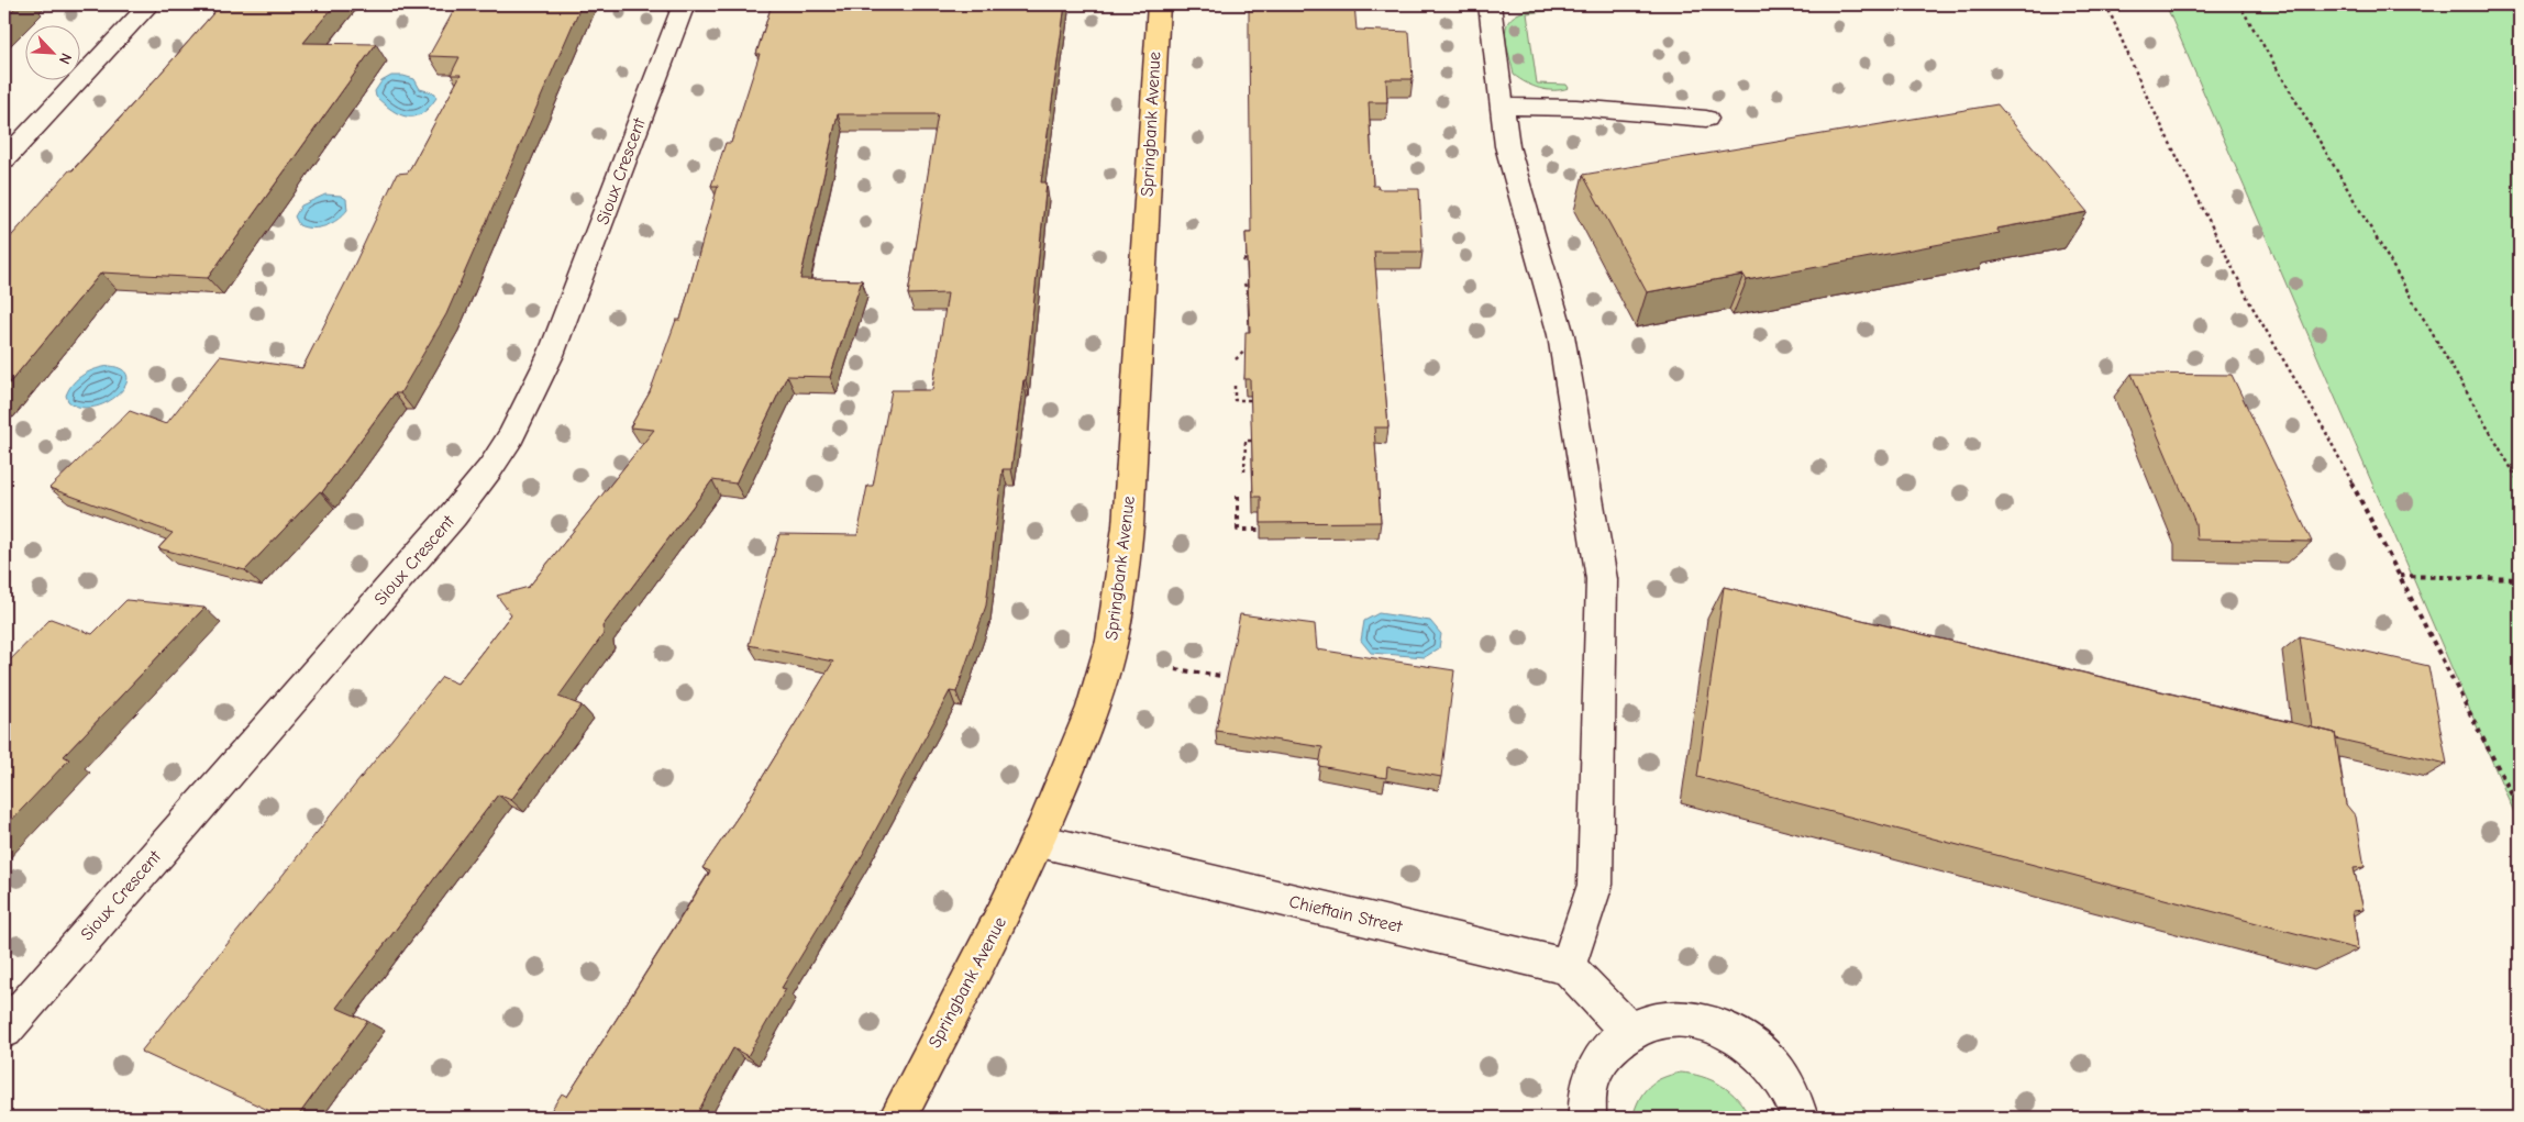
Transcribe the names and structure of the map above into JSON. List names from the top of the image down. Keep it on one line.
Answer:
{"streets":{"main road":["Springbank Avenue"],"street":["Sioux Crescent","Chieftain Street"]},"crossings":[["Springbank Avenue","Chieftain Street"]],"north":"bottom right"}
